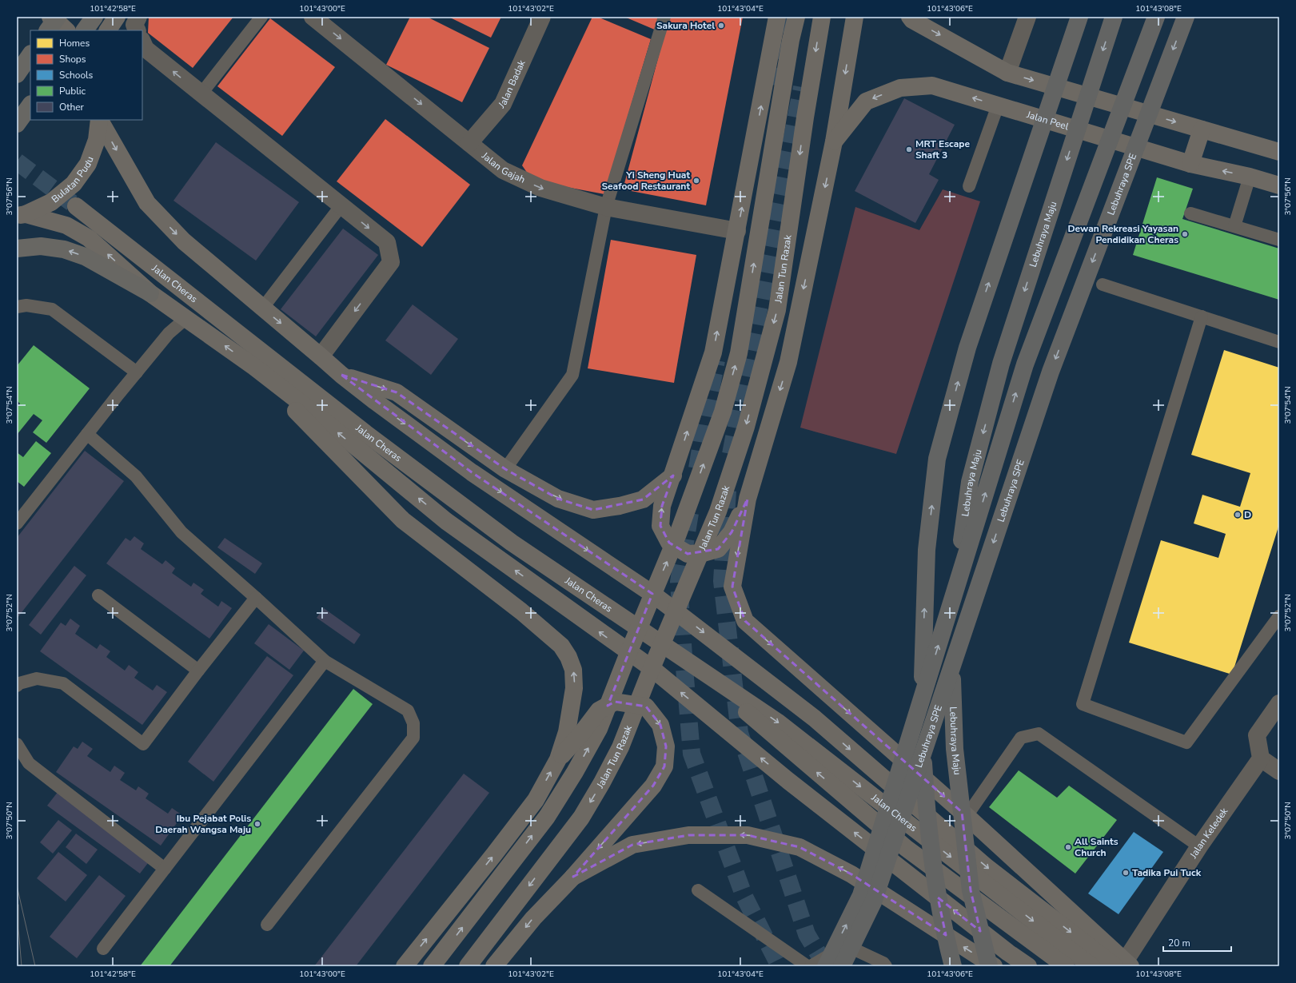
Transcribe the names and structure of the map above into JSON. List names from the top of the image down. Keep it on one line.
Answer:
{"streets":{"highway":["Lebuhraya SPE","Lebuhraya Maju"],"street":["Jalan Badak","Jalan Peel","Jalan Gajah","Bulatan Pudu","Jalan Tun Razak","Jalan Cheras","Jalan Keledek"]},"crossings":[["Jalan Badak","Jalan Gajah"]],"one_way":["Jalan Peel"],"places":["Sakura Hotel","MRT Escape Shaft 3","Yi Sheng Huat Seafood Restaurant","Dewan Rekreasi Yayasan Pendidikan Cheras","D","Ibu Pejabat Polis Daerah Wangsa Maju","All Saints Church","Tadika Pui Tuck"],"legend":["Homes","Shops","Schools","Public","Other"],"scale_bar":"20 m","coordinates":["101°42'58\"E","101°43'00\"E","101°43'02\"E","101°43'04\"E","101°43'06\"E","101°43'08\"E","3°07'56\"N","3°07'54\"N","3°07'52\"N","3°07'50\"N"]}
